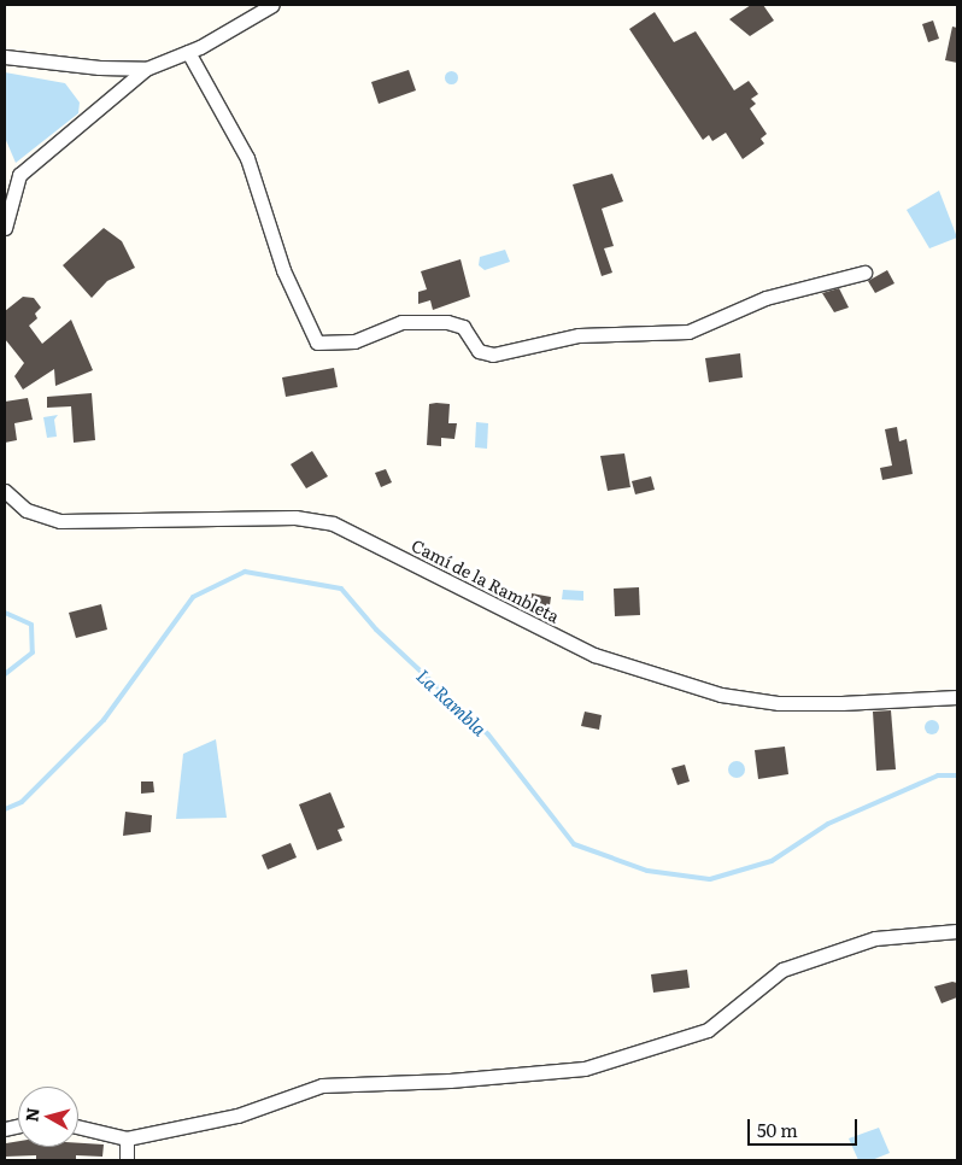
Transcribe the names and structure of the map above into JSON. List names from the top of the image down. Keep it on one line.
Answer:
{"streets":{"street":["Camí de la Rambleta"]},"water":["La Rambla"],"scale_bar":"50 m","north":"left"}
